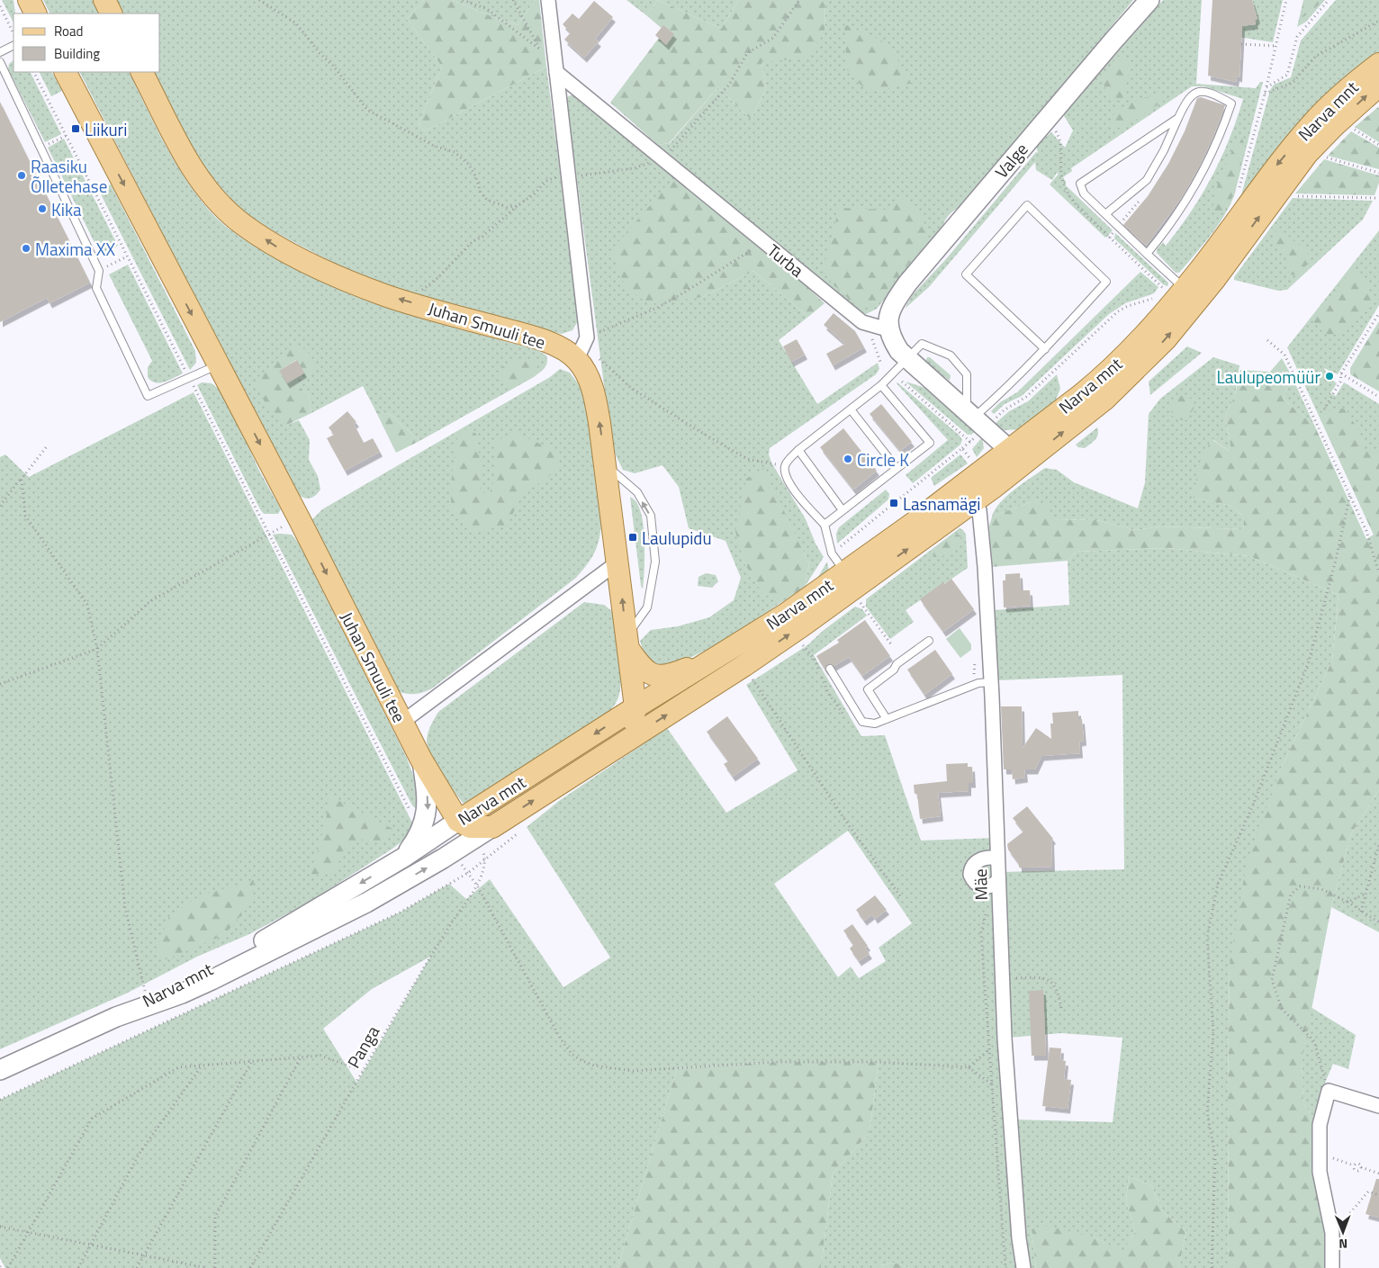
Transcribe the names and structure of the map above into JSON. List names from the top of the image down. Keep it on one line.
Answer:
{"streets":{"main road":["Narva mnt","Valge","Juhan Smuuli tee"],"street":["Turba","Mäe"],"path":["Panga"]},"crossings":[["Narva mnt","Juhan Smuuli tee"],["Narva mnt","Mäe"],["Narva mnt","Panga"],["Valge","Turba"]],"places":{"transit":["Liikuri","Lasnamägi","Laulupidu"],"other":["Raasiku Õlletehase","Kika","Maxima XX","Laulupeomüür","Circle K"]},"legend":["Road","Building"],"north":"bottom"}
